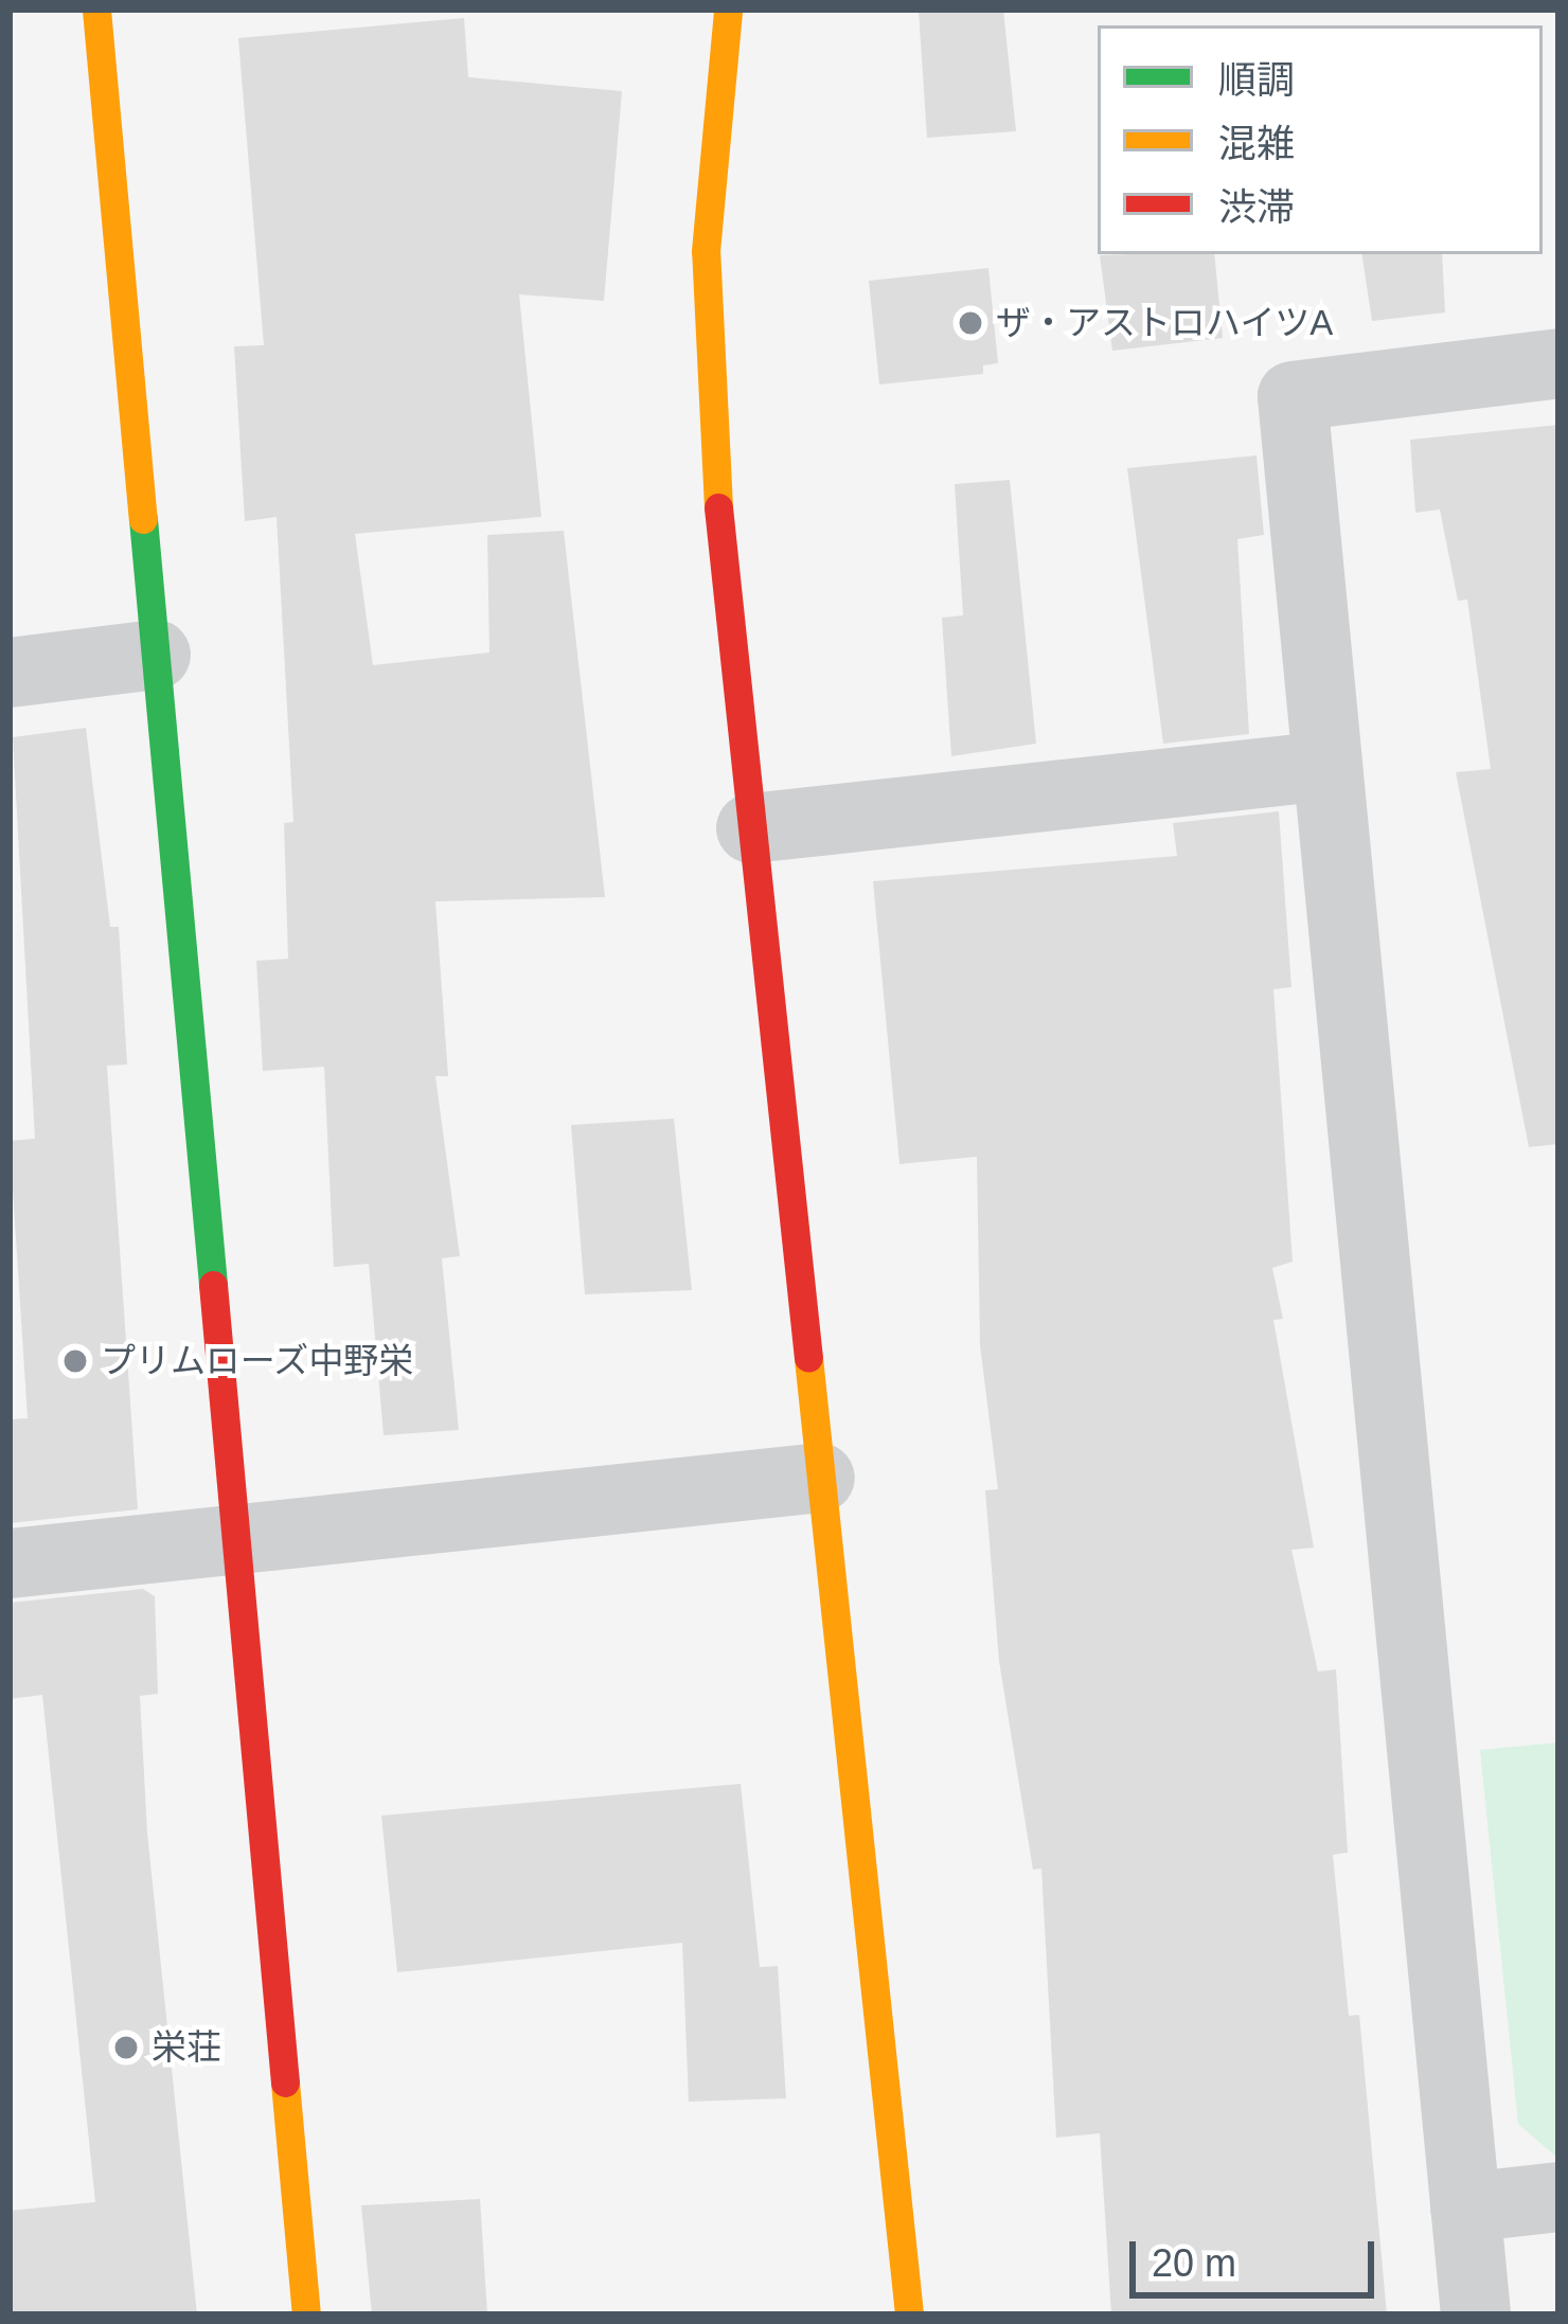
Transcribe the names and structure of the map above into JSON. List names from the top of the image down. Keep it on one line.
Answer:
{"places":["ザ・アストロハイツA","プリムローズ中野栄","栄荘"],"legend":["順調","混雑","渋滞"],"scale_bar":"20 m"}
